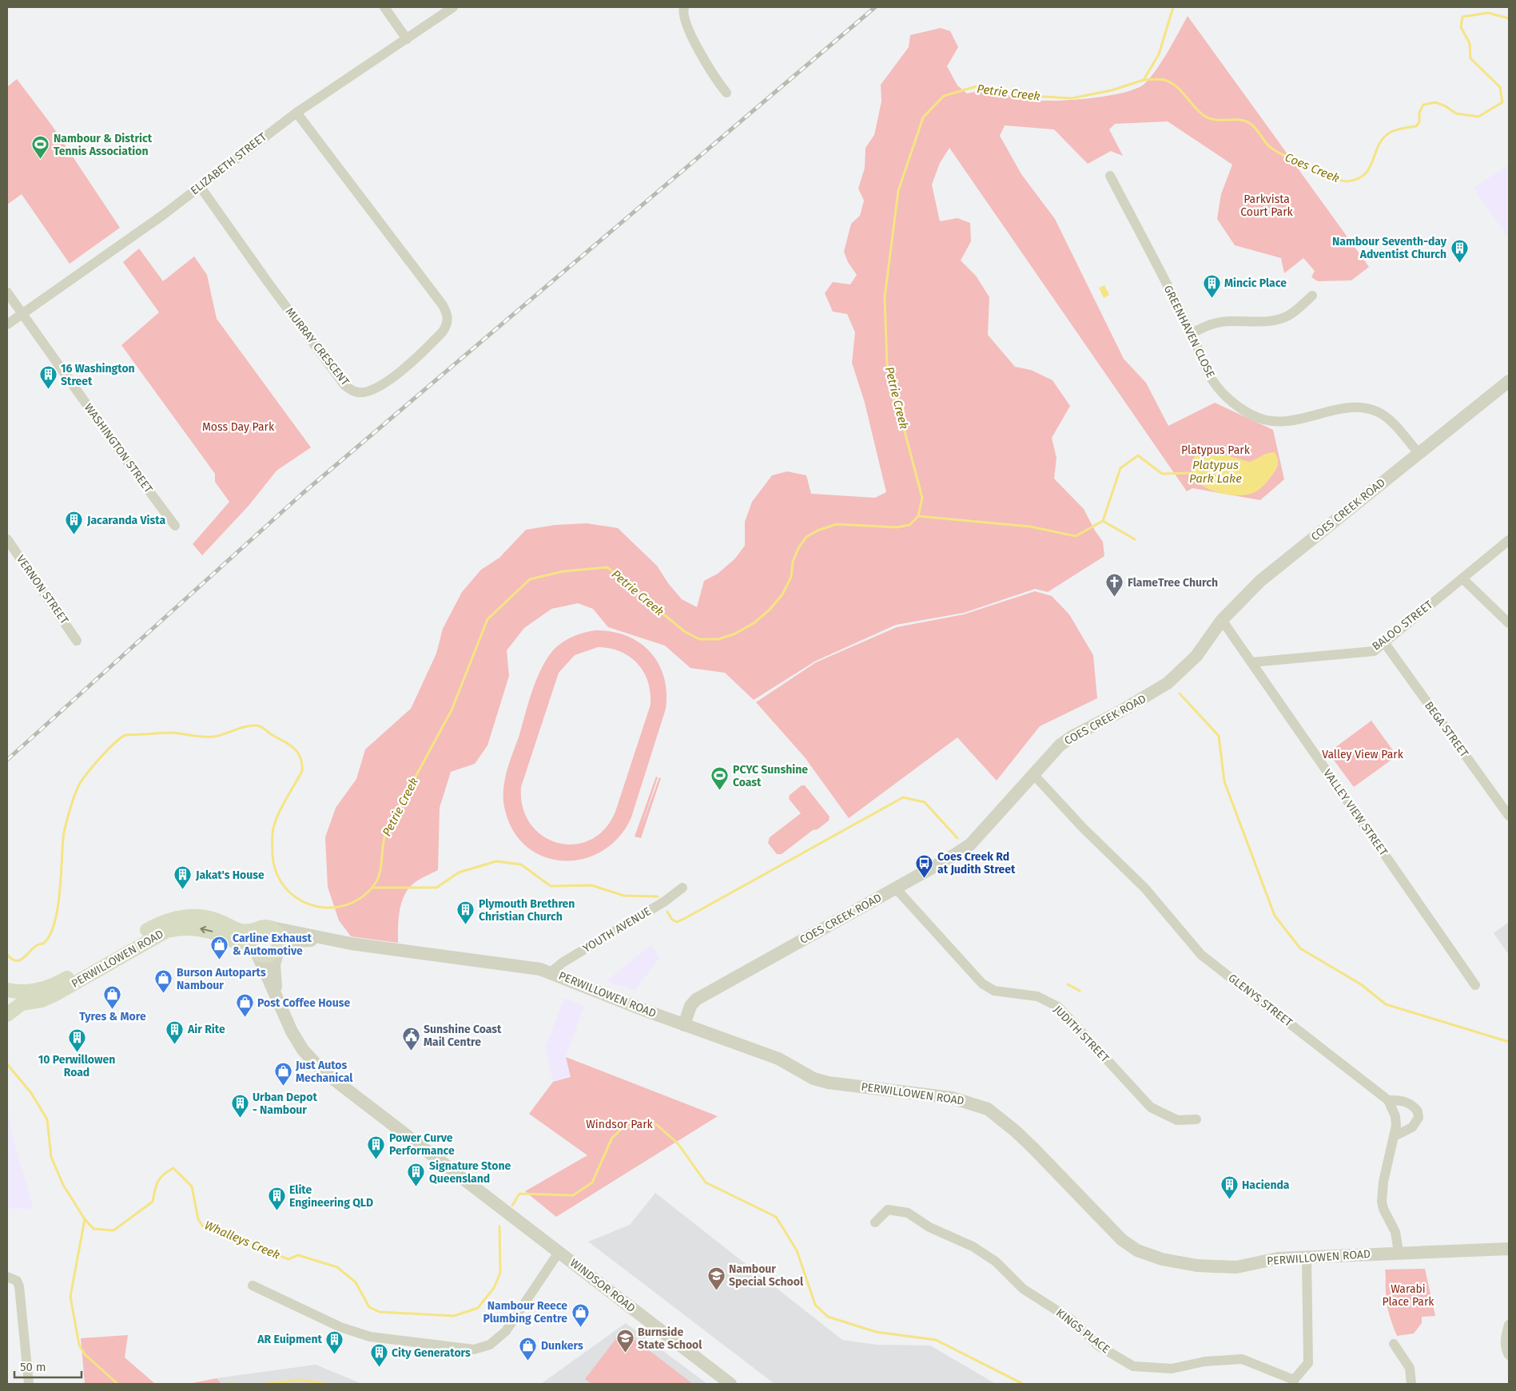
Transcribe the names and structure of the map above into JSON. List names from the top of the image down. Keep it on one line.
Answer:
{"streets":{"main road":["PERWILLOWEN ROAD"],"street":["ELIZABETH STREET","GREENHAVEN CLOSE","MURRAY CRESCENT","WASHINGTON STREET","COES CREEK ROAD","VERNON STREET","BALOO STREET","BEGA STREET","VALLEY VIEW STREET","YOUTH AVENUE","GLENYS STREET","JUDITH STREET","WINDSOR ROAD","KINGS PLACE"]},"crossings":[["ELIZABETH STREET","MURRAY CRESCENT"],["ELIZABETH STREET","WASHINGTON STREET"],["GREENHAVEN CLOSE","COES CREEK ROAD"],["COES CREEK ROAD","VALLEY VIEW STREET"],["COES CREEK ROAD","PERWILLOWEN ROAD"],["COES CREEK ROAD","GLENYS STREET"],["COES CREEK ROAD","JUDITH STREET"],["BALOO STREET","BEGA STREET"],["BALOO STREET","VALLEY VIEW STREET"],["YOUTH AVENUE","PERWILLOWEN ROAD"]],"water":["Petrie Creek","Coes Creek","Platypus Park Lake","Whalleys Creek"],"parks":["Parkvista Court Park","Moss Day Park","Platypus Park","Valley View Park","Windsor Park","Warabi Place Park"],"places":{"sports":["Nambour & District Tennis Association","PCYC Sunshine Coast"],"building":["Nambour Seventh-day Adventist Church","Mincic Place","16 Washington Street","Jacaranda Vista","Jakat's House","Plymouth Brethren Christian Church","Air Rite","10 Perwillowen Road","Urban Depot - Nambour","Power Curve Performance","Signature Stone Queensland","Hacienda","Elite Engineering QLD","AR Euipment","City Generators"],"church":["FlameTree Church"],"bus stop":["Coes Creek Rd at Judith Street"],"shop":["Carline Exhaust & Automotive","Burson Autoparts Nambour","Tyres & More","Post Coffee House","Just Autos Mechanical","Nambour Reece Plumbing Centre","Dunkers"],"public building":["Sunshine Coast Mail Centre"],"school or university":["Nambour Special School","Burnside State School"]},"scale_bar":"50 m"}
